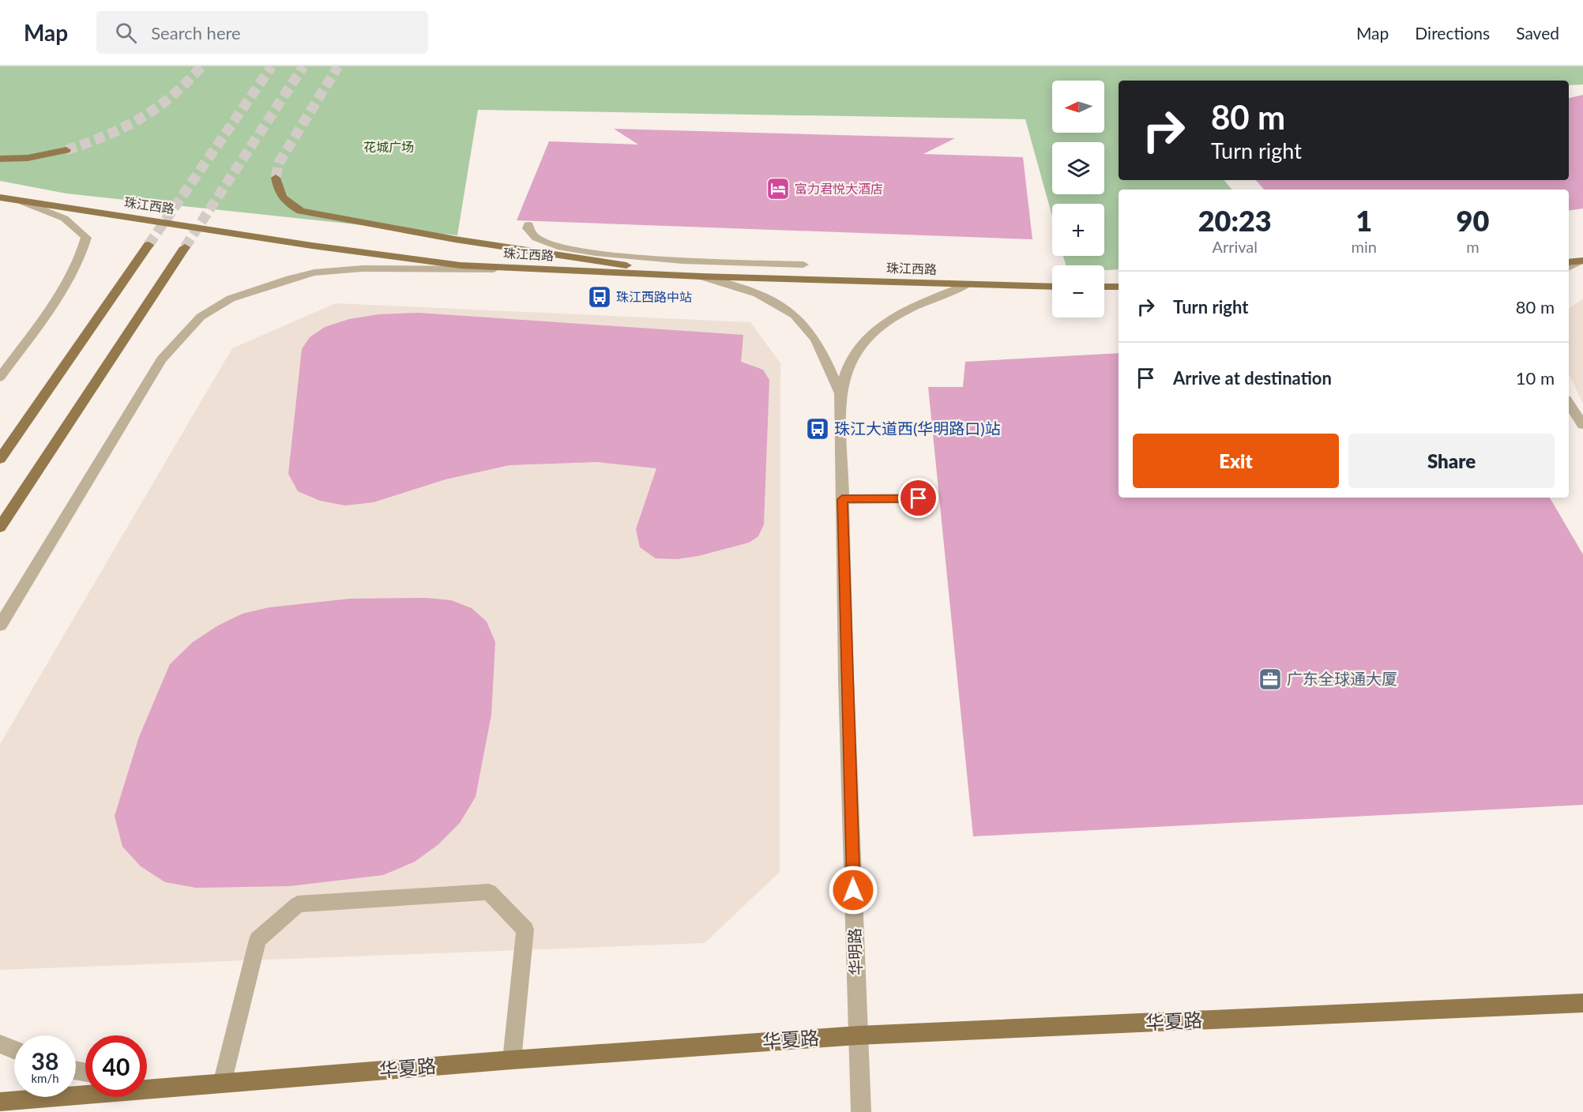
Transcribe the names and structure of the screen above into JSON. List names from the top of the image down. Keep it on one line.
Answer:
{"streets":{"main road":["珠江西路","华夏路"],"street":["华明路"]},"crossings":[["华明路","华夏路"]],"parks":["花城广场"],"places":{"hotel":["富力君悦大酒店"],"bus stop":["珠江西路中站","珠江大道西(华明路口)站"],"office":["广东全球通大厦"]},"north":"left","page":{"header":"Map","search":"Search here","nav":["Map","Directions","Saved"],"map_buttons":["+","−"],"turn":["80 m","Turn right"],"eta":["20:23","Arrival","1","min","90","m"],"list":[{"name":"Turn right","value":"80 m"},{"name":"Arrive at destination","value":"10 m"}],"buttons":["Exit","Share"],"speed":"38 km/h","limit":"40"}}
